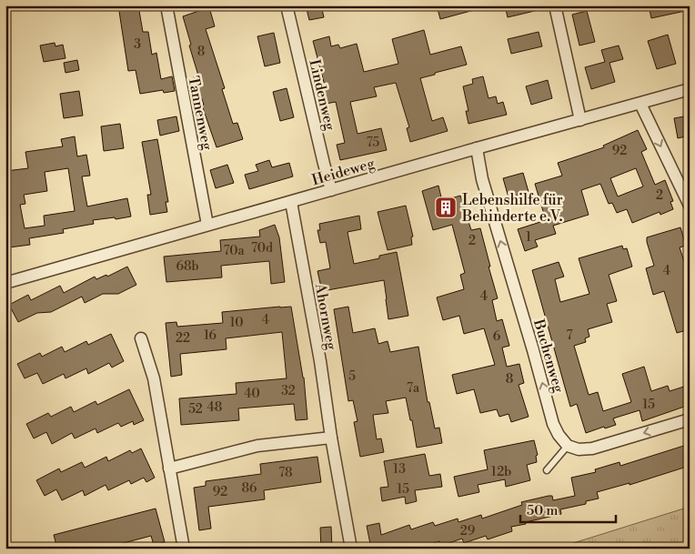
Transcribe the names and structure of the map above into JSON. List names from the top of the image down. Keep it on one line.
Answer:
{"streets":{"street":["Lindenweg","Tannenweg","Heideweg","Ahornweg","Buchenweg"]},"crossings":[["Lindenweg","Heideweg"],["Tannenweg","Heideweg"],["Heideweg","Ahornweg"],["Heideweg","Buchenweg"]],"one_way":["Buchenweg"],"places":{"building":["Lebenshilfe für Behinderte e.V."]},"house_numbers":["3","8","75","92","2","1","2","70d","70a","68b","4","4","4","10","16","7","6","22","5","8","7a","32","40","15","48","52","13","12b","78","86","15","92","29"],"scale_bar":"50 m"}
